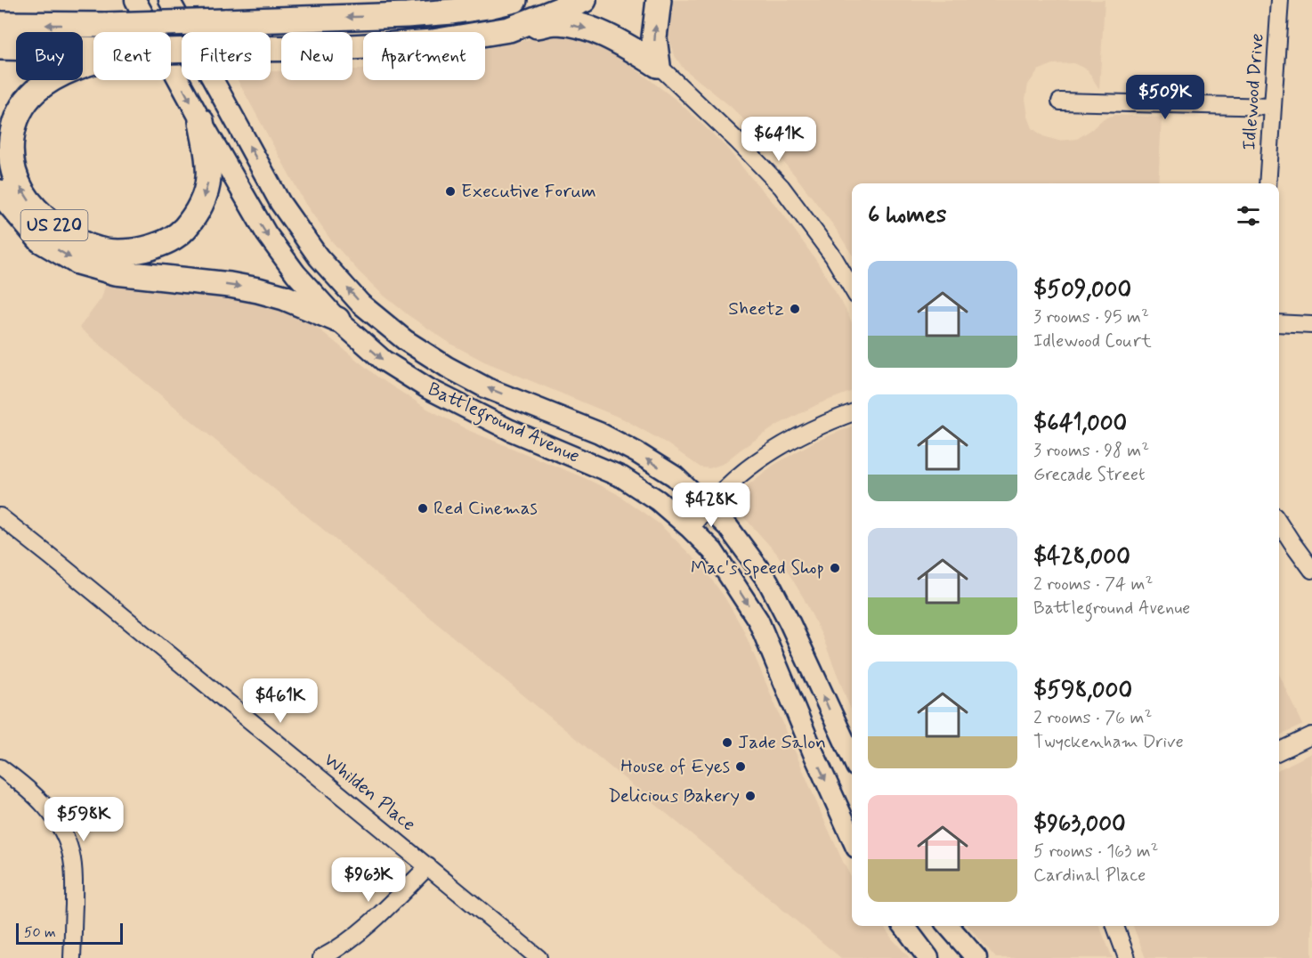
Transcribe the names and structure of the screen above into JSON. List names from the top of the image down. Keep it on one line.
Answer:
{"streets":{"highway":["US 220"],"main road":["Battleground Avenue"],"street":["Idlewood Drive","Whilden Place"]},"crossings":[["US 220","Battleground Avenue"]],"places":["Executive Forum","Sheetz","Red Cinemas","Mac's Speed Shop","Jade Salon","House of Eyes","Delicious Bakery"],"scale_bar":"50 m","page":{"chip":["Buy","Rent","Filters","New","Apartment"],"price":["$509K","$641K","$428K","$461K","$598K","$963K"],"heading":"6 homes","list":[{"name":"$509,000","note":"3 rooms · 95 m² · Idlewood Court"},{"name":"$641,000","note":"3 rooms · 98 m² · Grecade Street"},{"name":"$428,000","note":"2 rooms · 74 m² · Battleground Avenue"},{"name":"$598,000","note":"2 rooms · 76 m² · Twyckenham Drive"},{"name":"$963,000","note":"5 rooms · 163 m² · Cardinal Place"}],"scale":"50 m"}}
